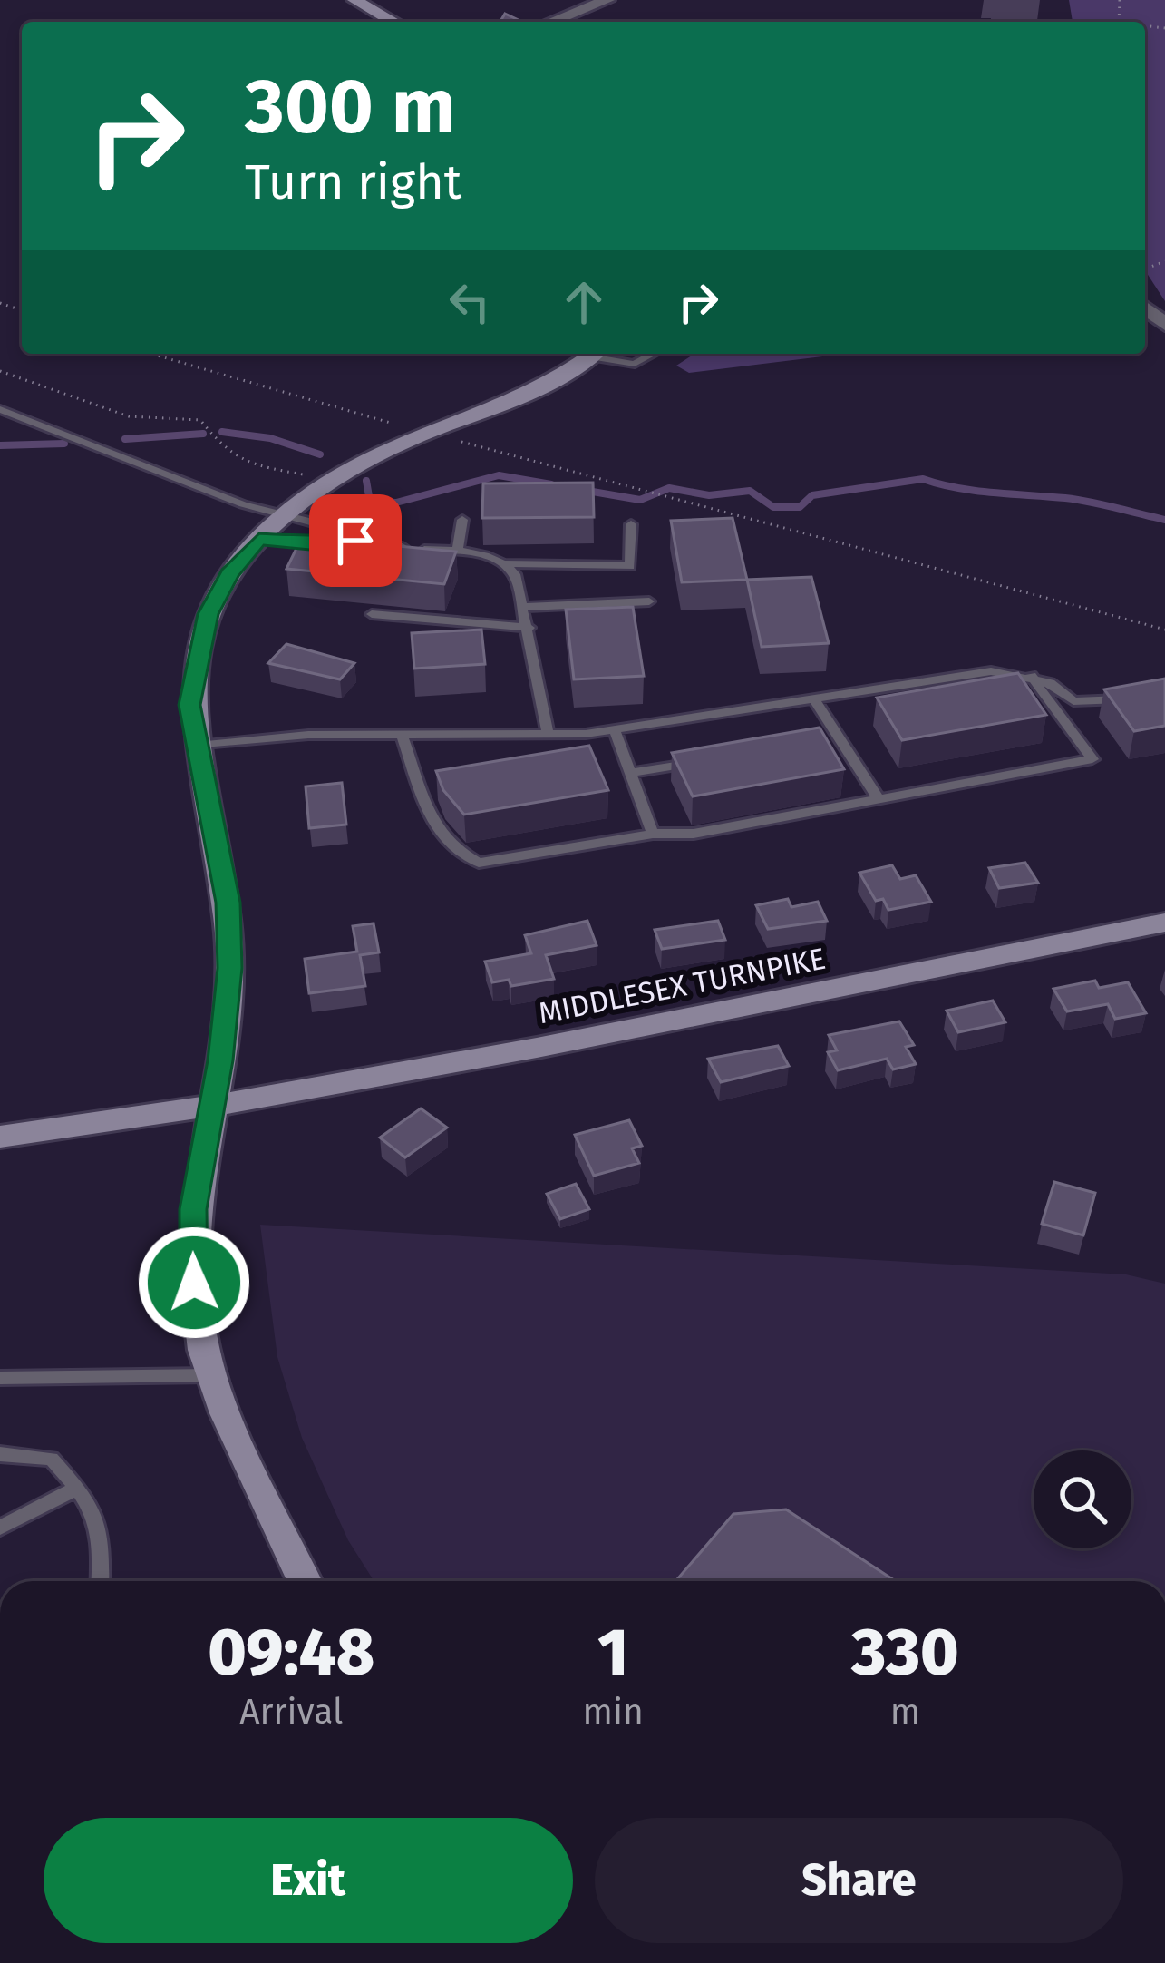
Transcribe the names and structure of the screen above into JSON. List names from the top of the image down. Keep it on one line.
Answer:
{"streets":{"main road":["MIDDLESEX TURNPIKE"]},"page":{"turn":["300 m","Turn right"],"eta":["09:48","Arrival","1","min","330","m"],"buttons":["Exit","Share"]}}
